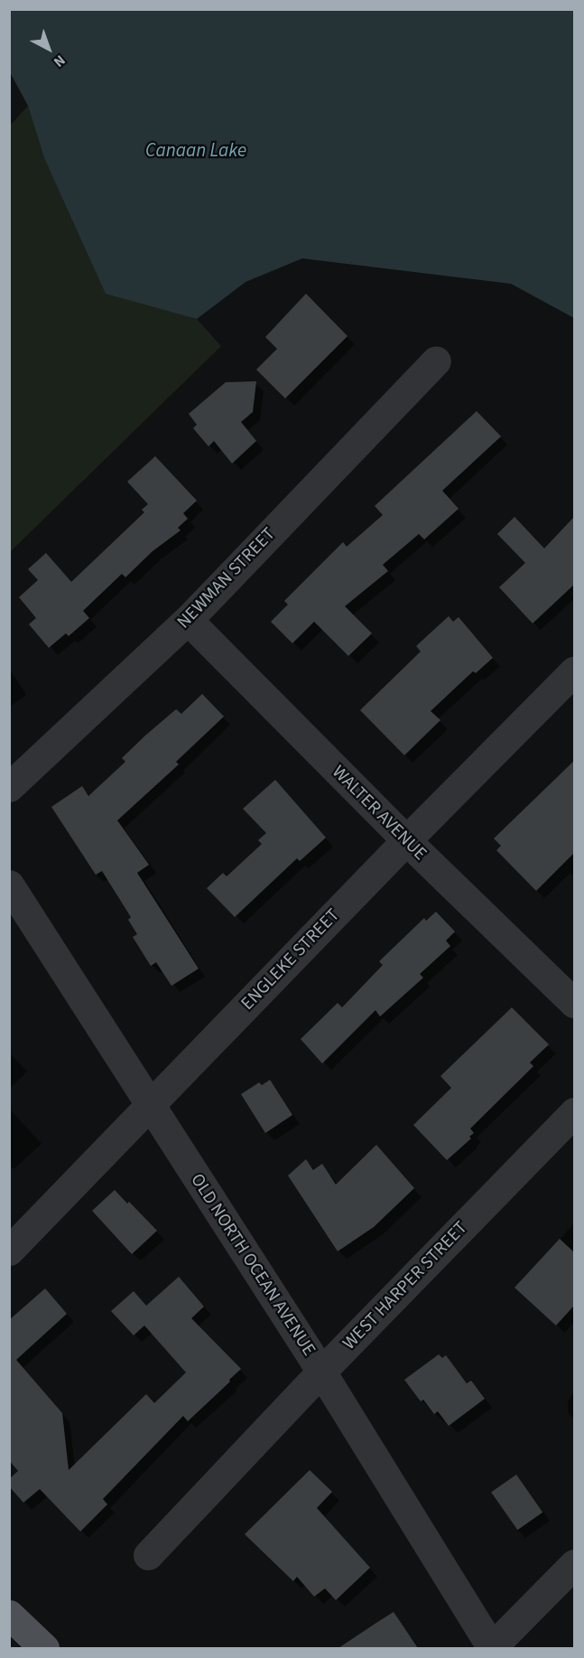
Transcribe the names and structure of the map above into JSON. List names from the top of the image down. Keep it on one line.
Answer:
{"streets":{"street":["NEWMAN STREET","WALTER AVENUE","ENGLEKE STREET","OLD NORTH OCEAN AVENUE","WEST HARPER STREET"]},"crossings":[["NEWMAN STREET","WALTER AVENUE"],["WALTER AVENUE","ENGLEKE STREET"],["ENGLEKE STREET","OLD NORTH OCEAN AVENUE"],["OLD NORTH OCEAN AVENUE","WEST HARPER STREET"]],"water":["Canaan Lake"],"north":"bottom right"}
